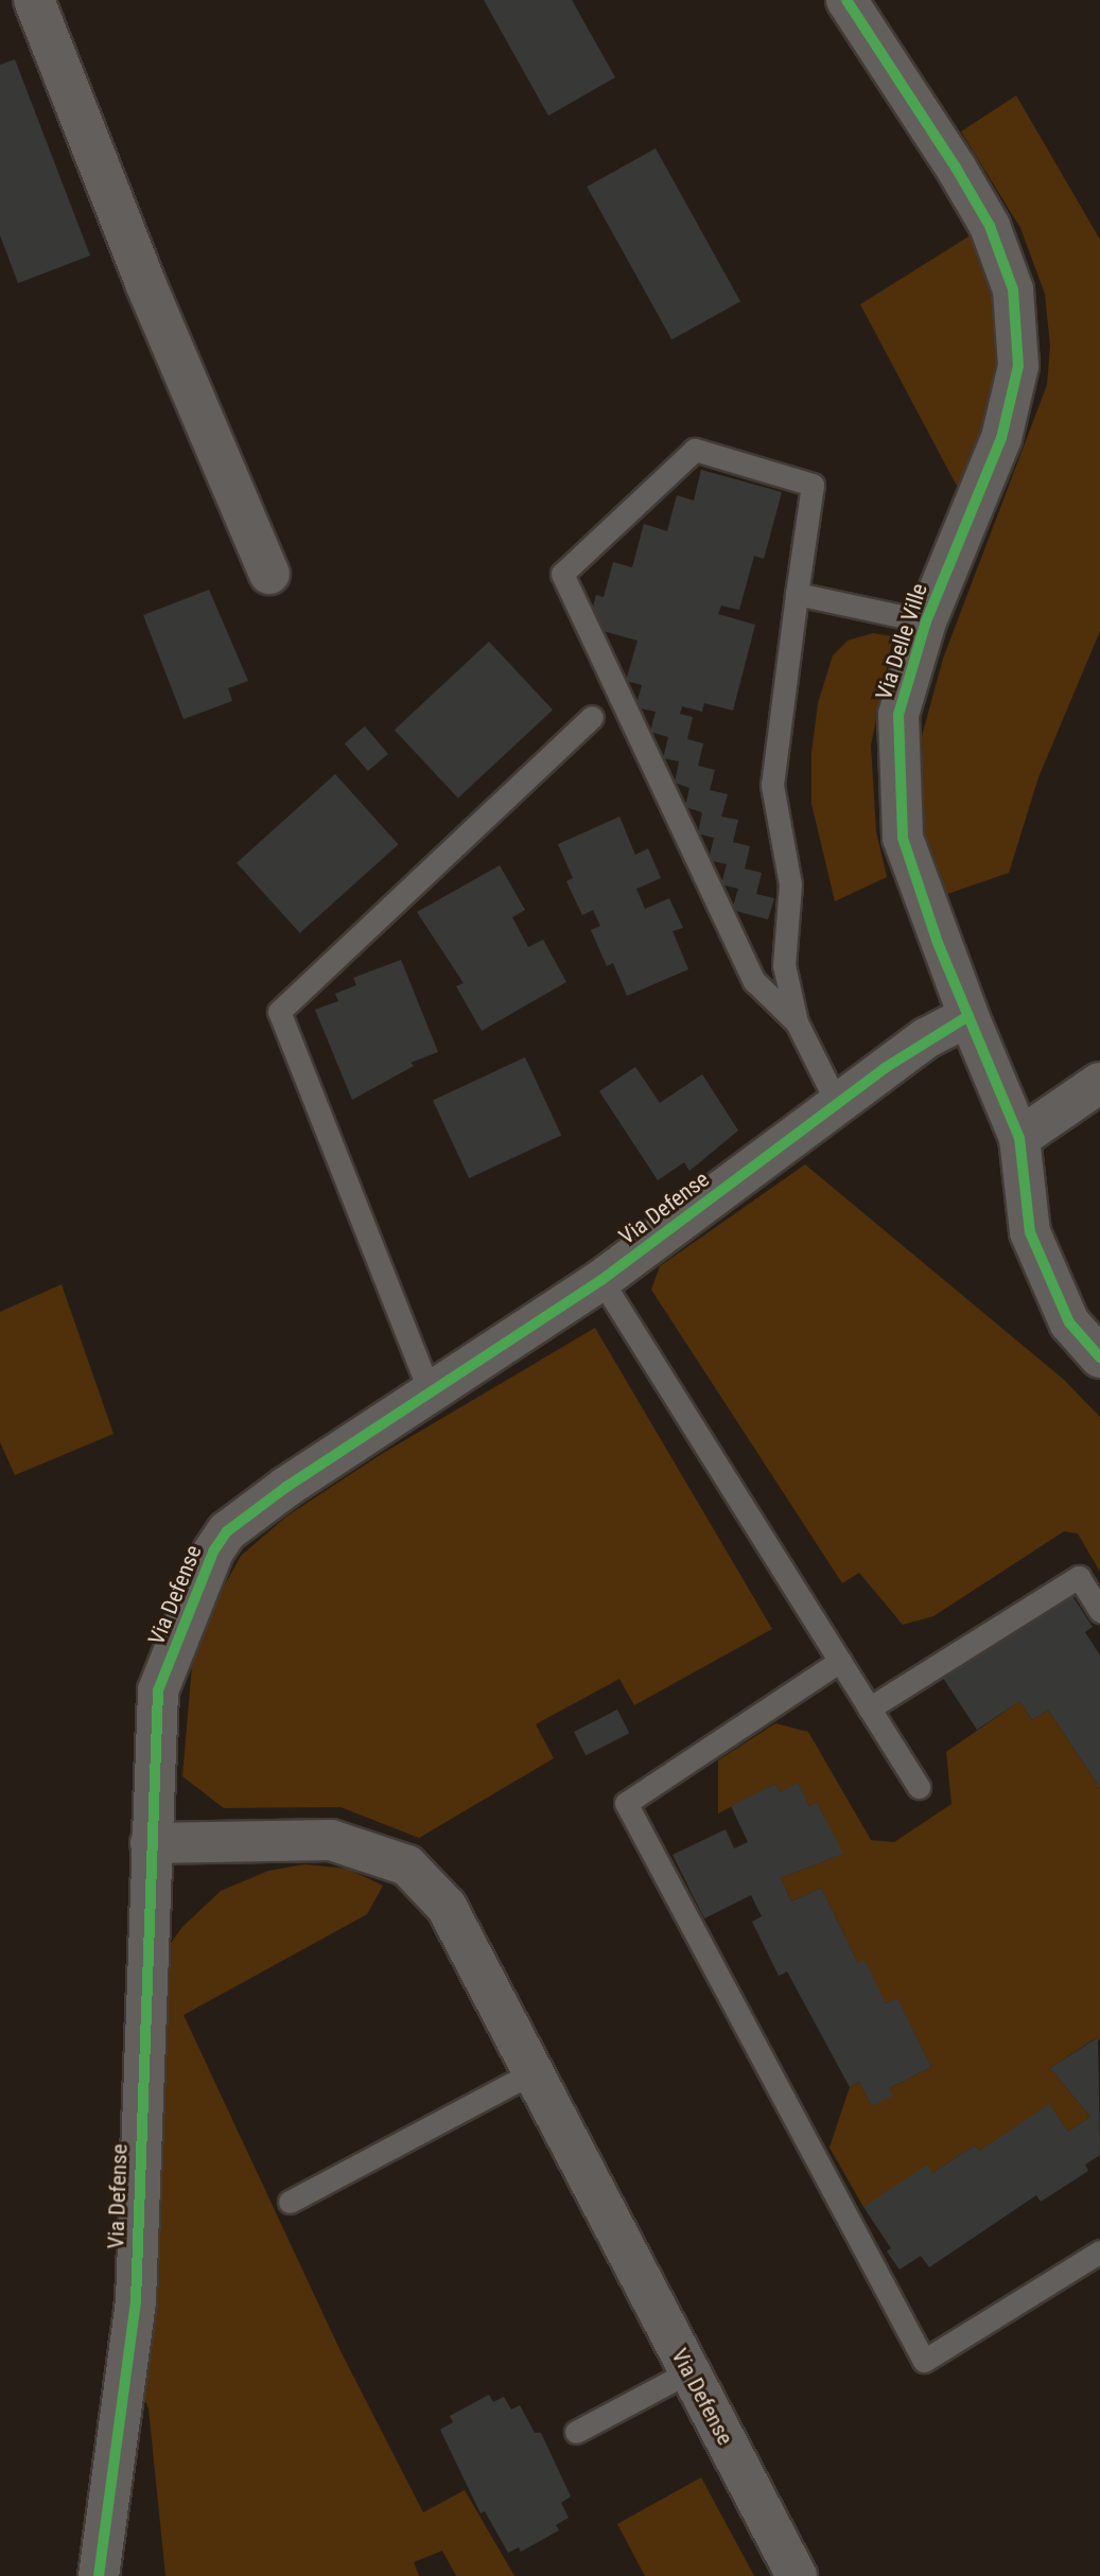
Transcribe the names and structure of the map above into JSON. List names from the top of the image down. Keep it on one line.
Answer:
{"streets":{"street":["Via Delle Ville","Via Defense"]},"crossings":[["Via Delle Ville","Via Defense"]]}
